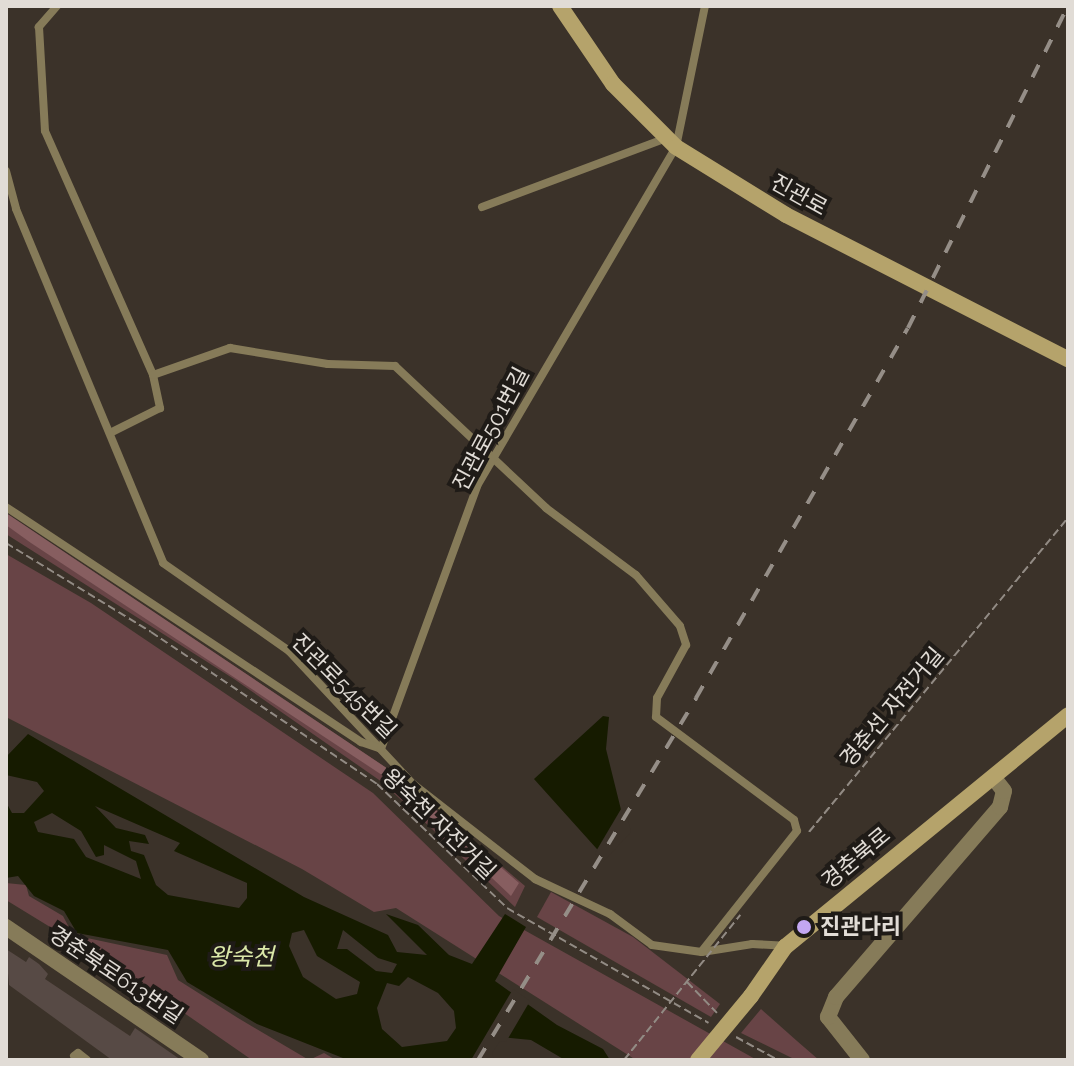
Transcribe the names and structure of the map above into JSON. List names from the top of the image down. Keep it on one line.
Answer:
{"streets":{"street":["진관로","경춘북로","경춘북로613번길"],"lane":["진관로501번길","진관로545번길"],"path":["경춘선 자전거길","왕숙천 자전거길"]},"crossings":[["진관로","진관로501번길"],["진관로501번길","진관로545번길"],["진관로545번길","경춘북로"]],"water":["왕숙천"],"places":["진관다리"]}
